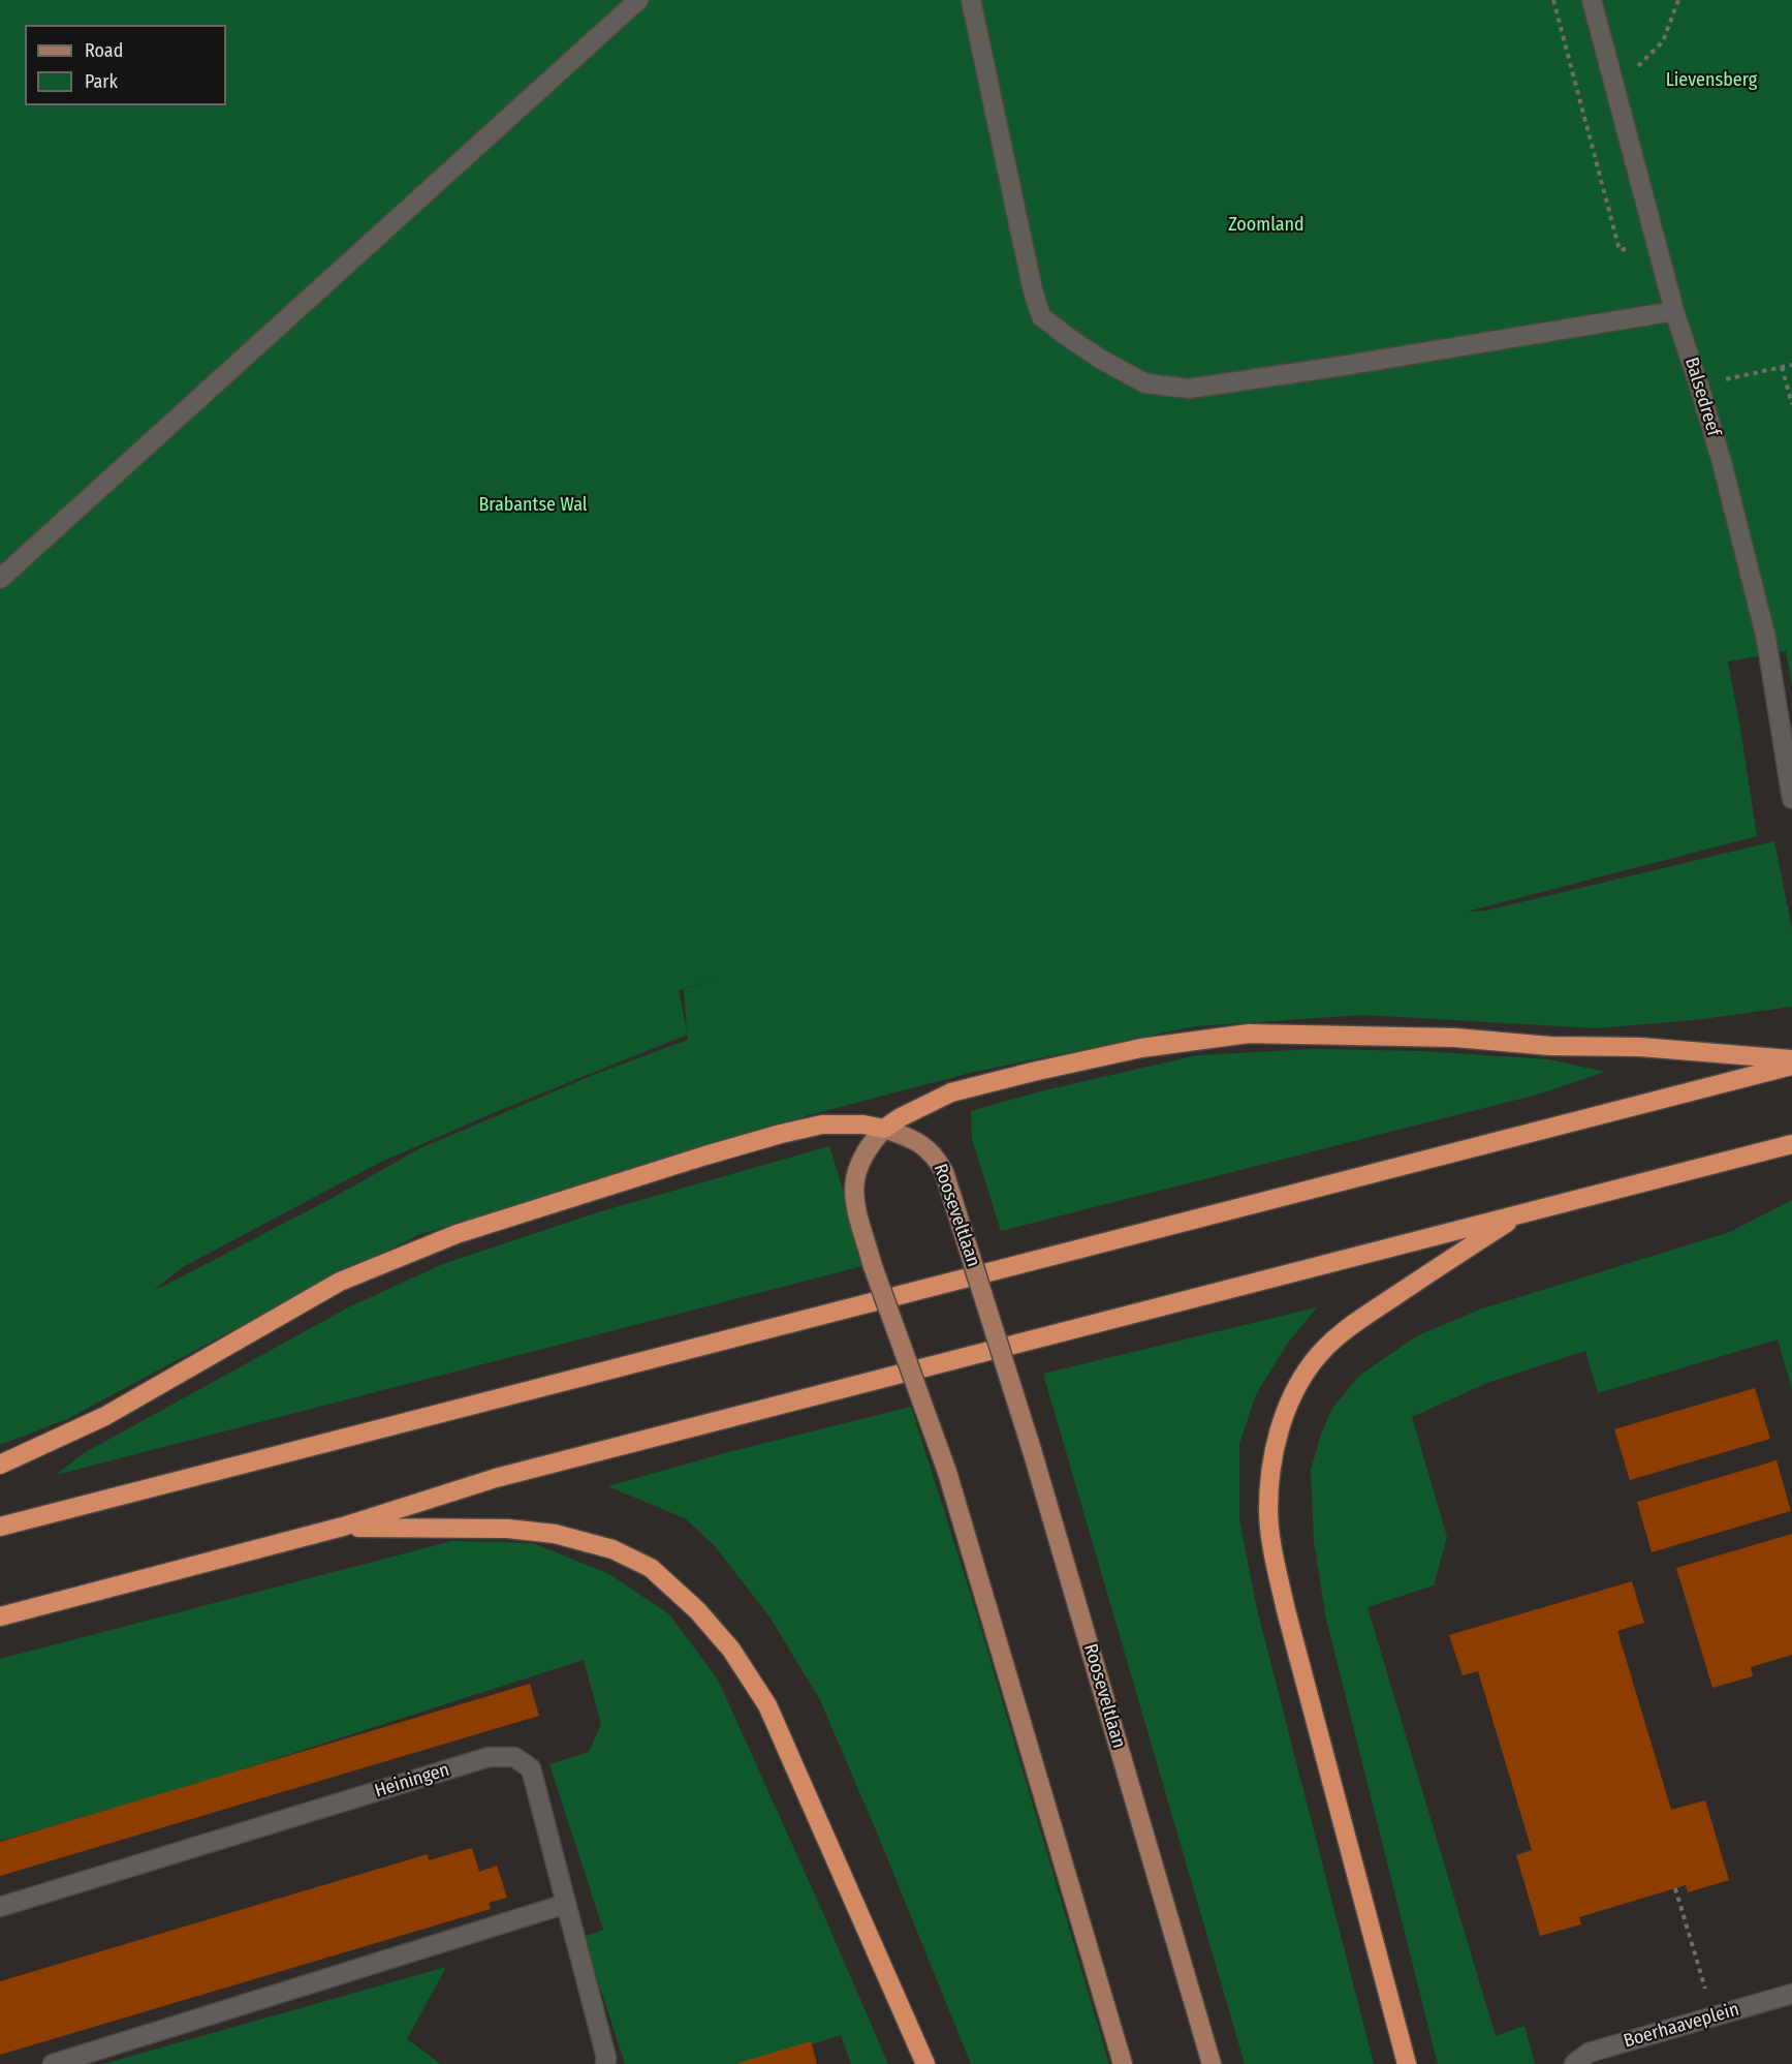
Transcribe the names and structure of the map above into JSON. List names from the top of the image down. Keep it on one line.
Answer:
{"streets":{"main road":["Rooseveltlaan"],"street":["Balsedreef","Heiningen","Boerhaaveplein"]},"parks":["Lievensberg","Zoomland","Brabantse Wal"],"legend":["Road","Park"]}
